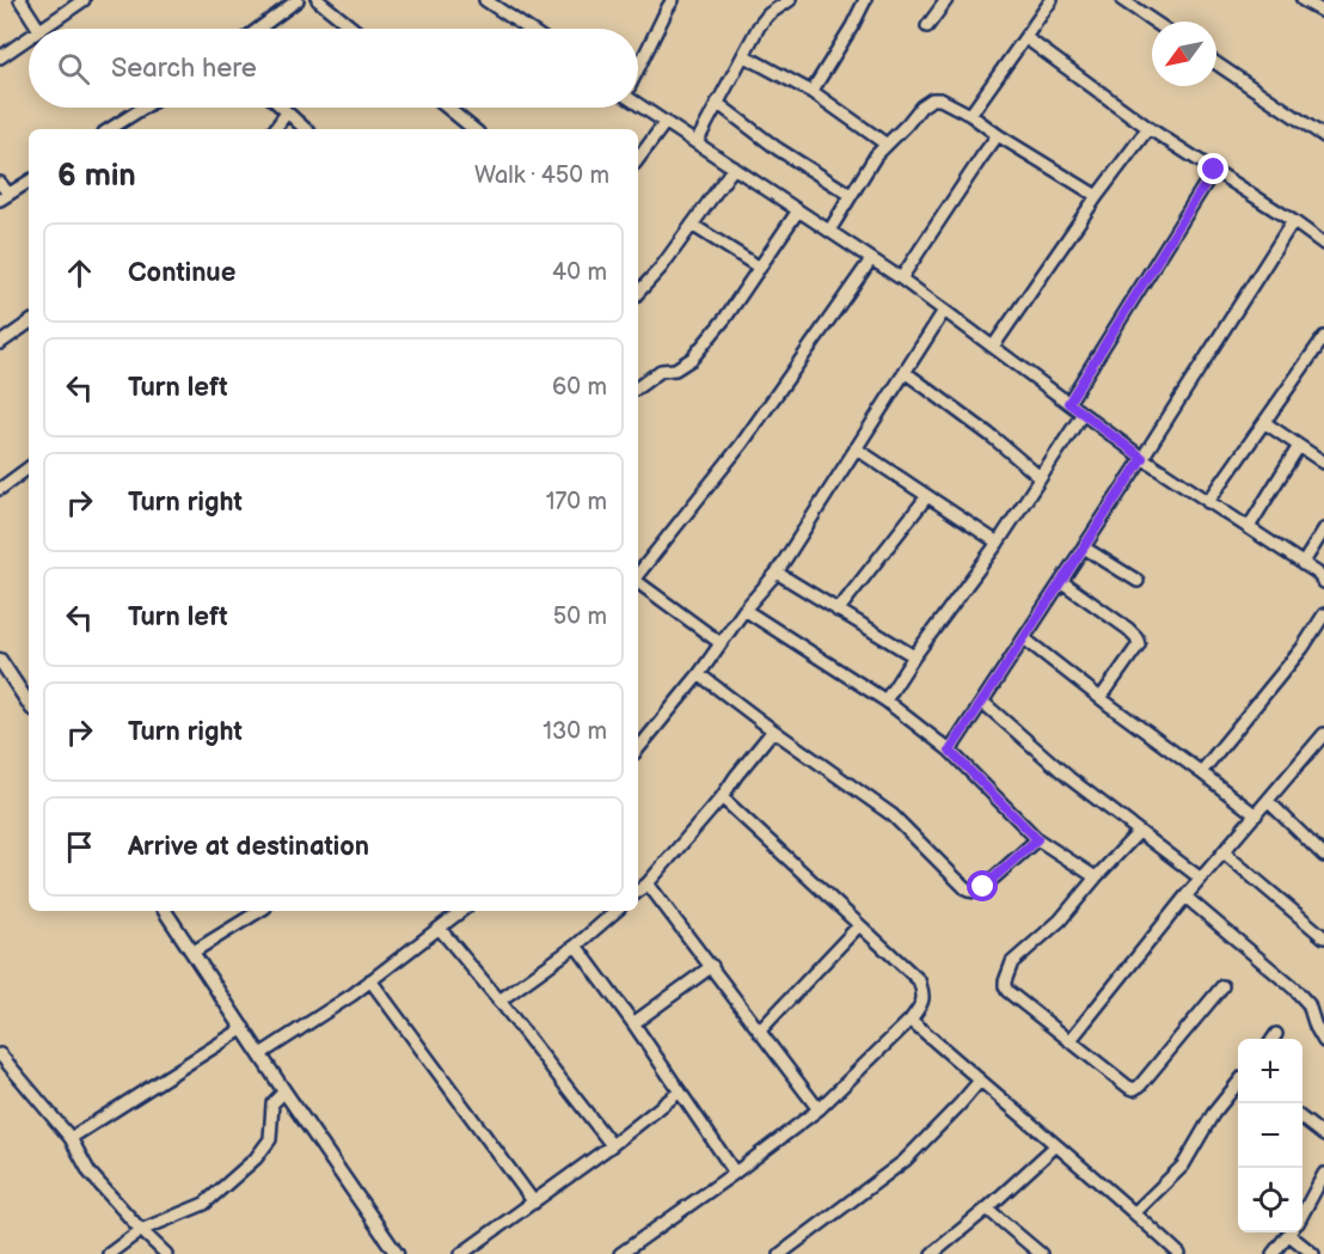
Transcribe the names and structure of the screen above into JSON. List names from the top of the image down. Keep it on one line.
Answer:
{"north":"bottom left","page":{"search":"Search here","heading":["6 min","Walk · 450 m"],"list":[["Continue","40 m"],["Turn left","60 m"],["Turn right","170 m"],["Turn left","50 m"],["Turn right","130 m"],"Arrive at destination"],"map_buttons":["+","−"]}}
